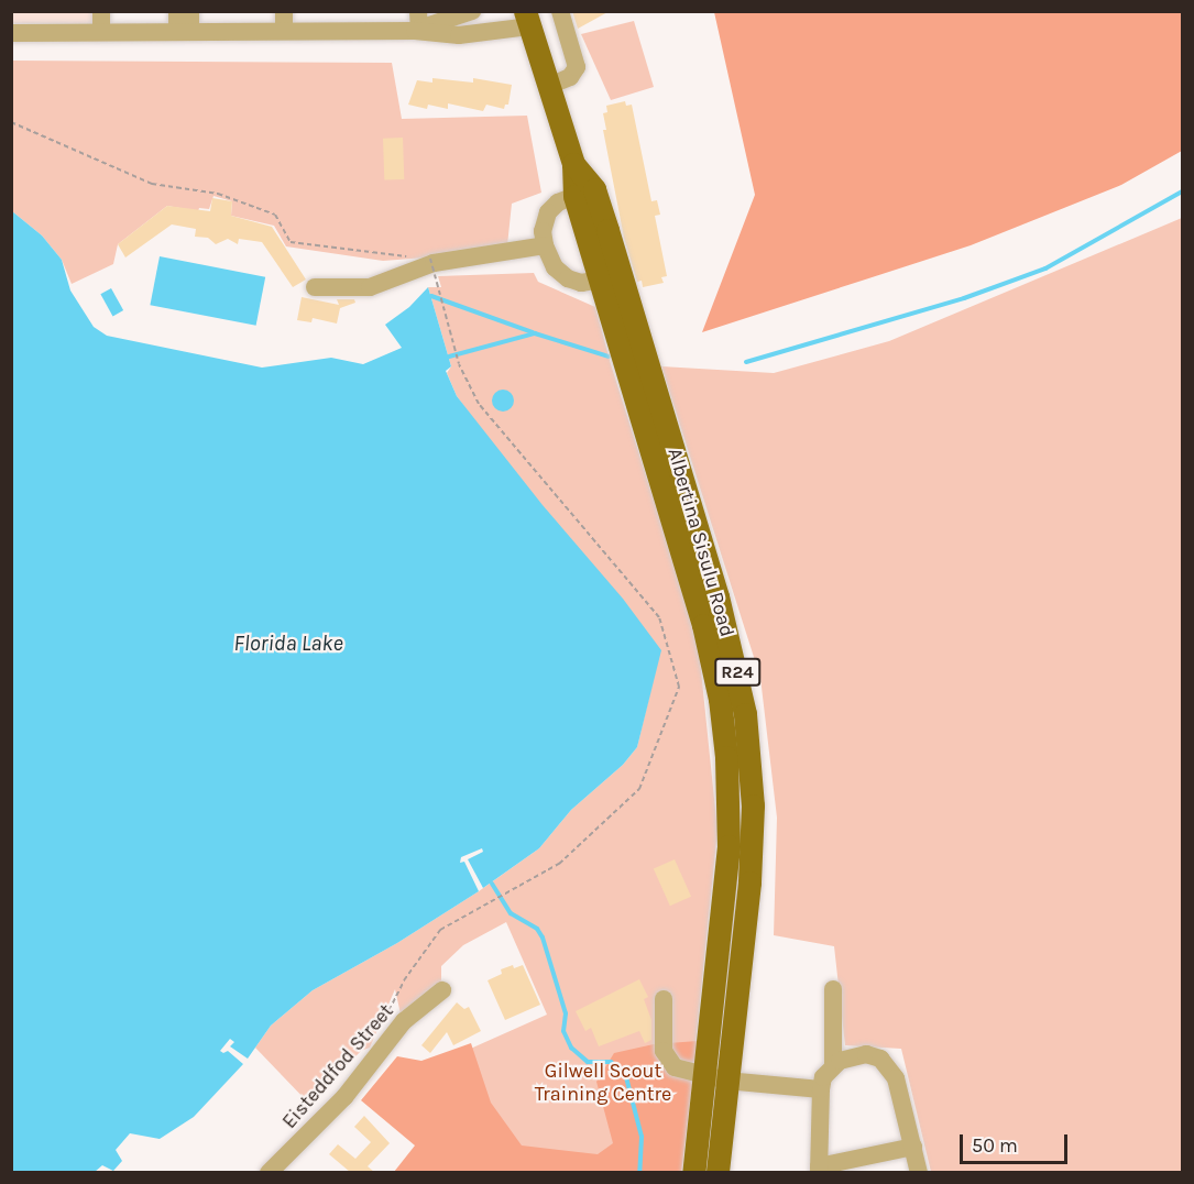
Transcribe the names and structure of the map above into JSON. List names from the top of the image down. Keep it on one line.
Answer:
{"streets":{"main road":["Albertina Sisulu Road","R24"],"street":["Eisteddfod Street"]},"water":["Florida Lake"],"parks":["Gilwell Scout Training Centre"],"scale_bar":"50 m"}
